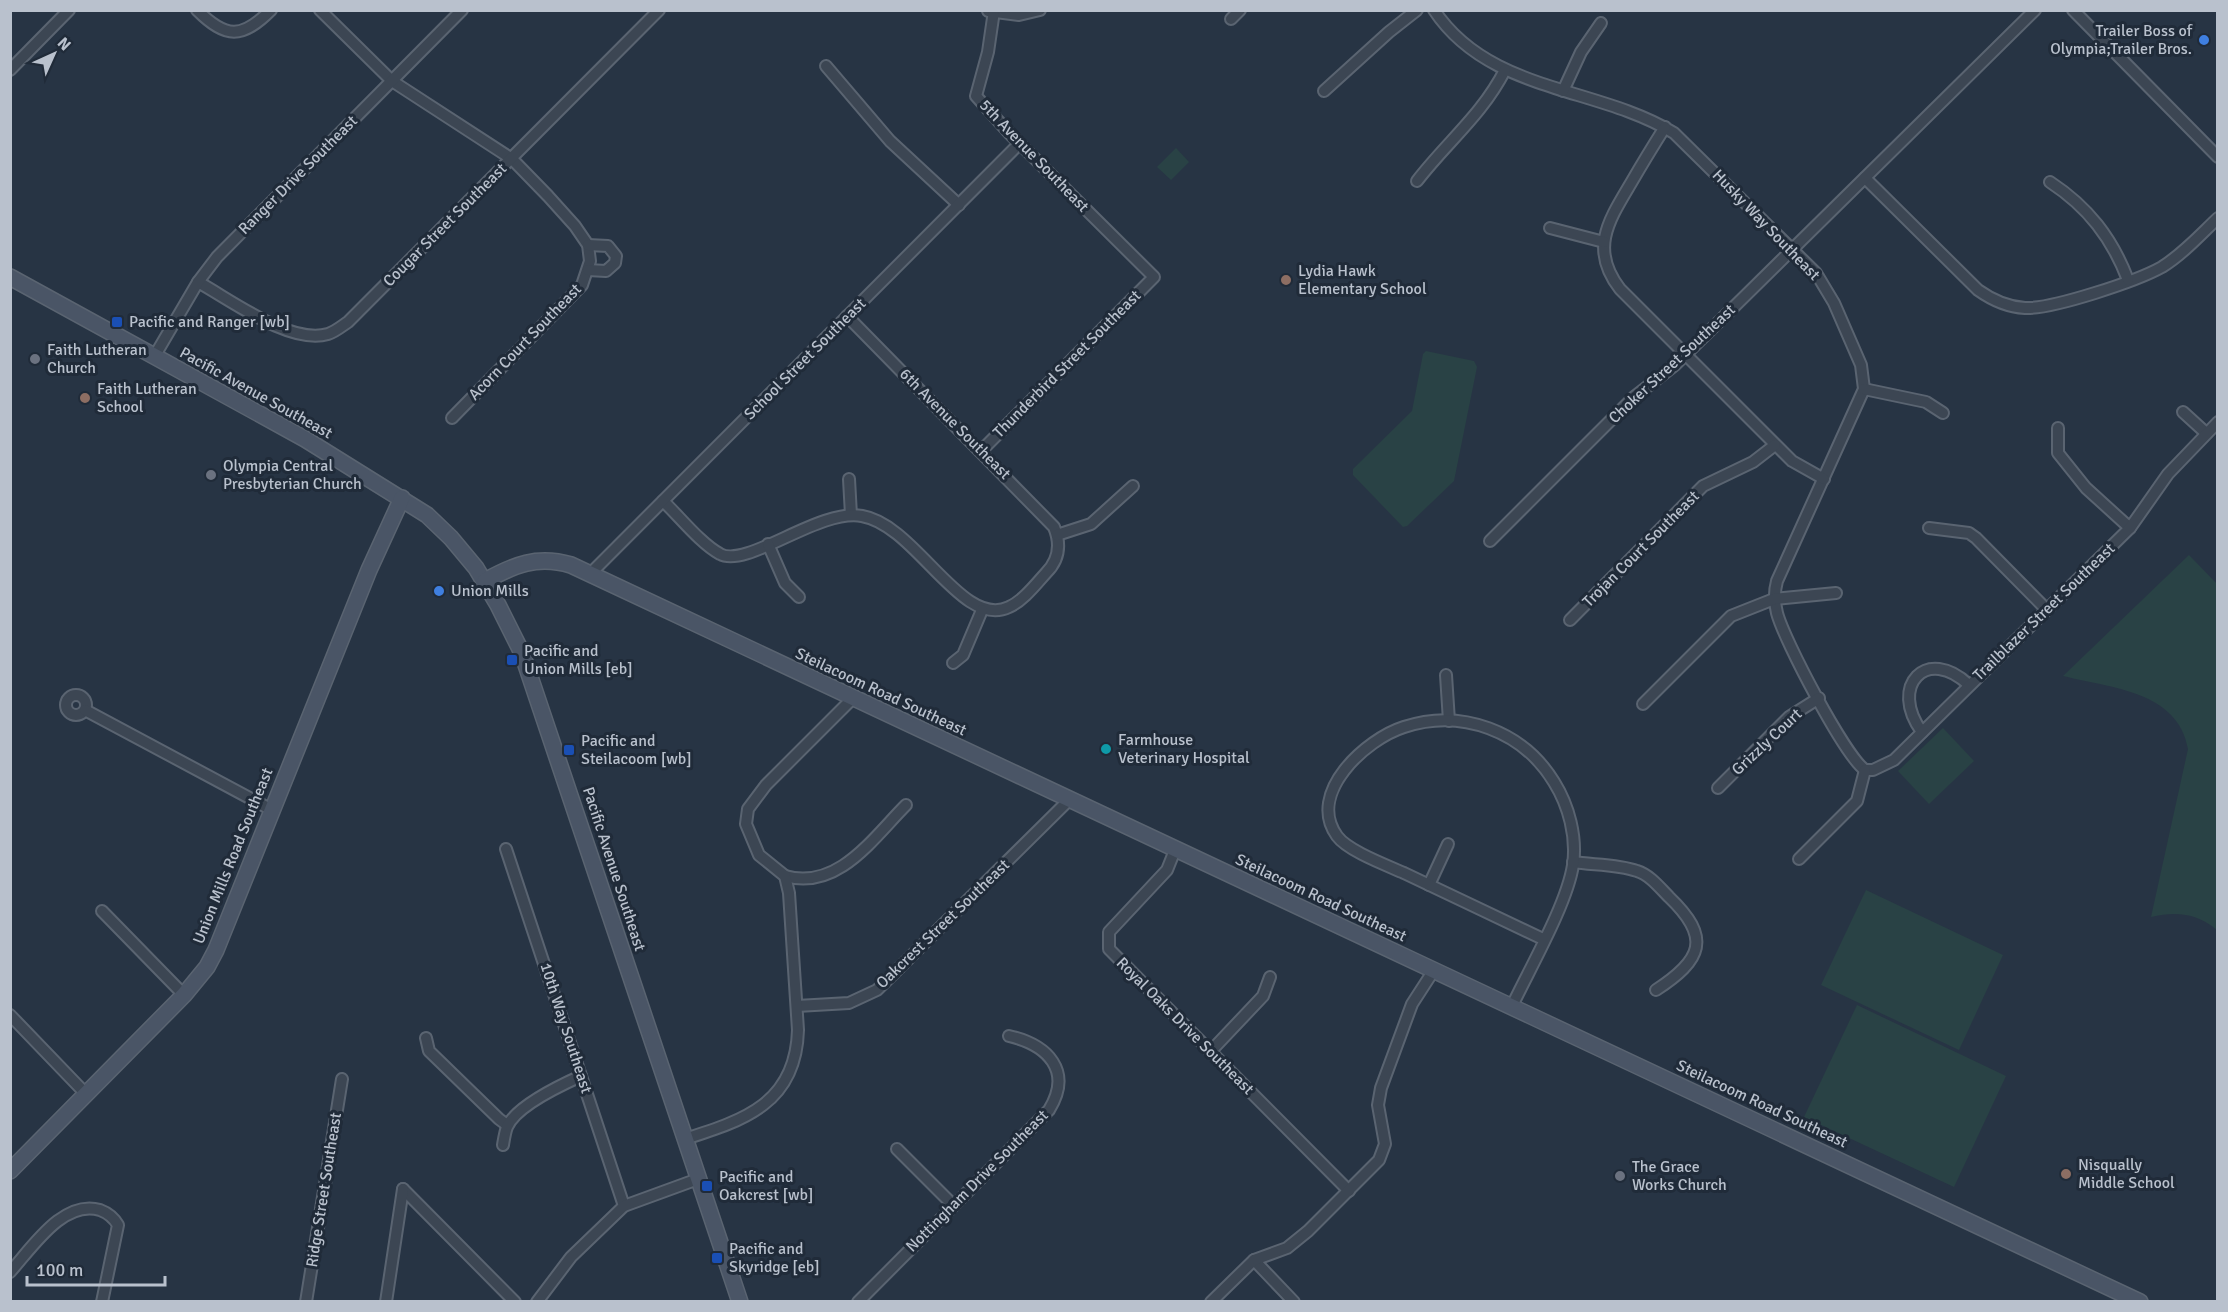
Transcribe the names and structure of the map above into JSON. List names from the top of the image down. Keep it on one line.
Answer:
{"streets":{"street":["5th Avenue Southeast","Ranger Drive Southeast","Cougar Street Southeast","Husky Way Southeast","Acorn Court Southeast","School Street Southeast","Thunderbird Street Southeast","Choker Street Southeast","Pacific Avenue Southeast","6th Avenue Southeast","Trojan Court Southeast","Trailblazer Street Southeast","Steilacoom Road Southeast","Grizzly Court","Union Mills Road Southeast","Oakcrest Street Southeast","Royal Oaks Drive Southeast","10th Way Southeast","Nottingham Drive Southeast","Ridge Street Southeast"]},"crossings":[["5th Avenue Southeast","School Street Southeast"],["5th Avenue Southeast","Thunderbird Street Southeast"],["Ranger Drive Southeast","Cougar Street Southeast"],["Ranger Drive Southeast","Pacific Avenue Southeast"],["Husky Way Southeast","Choker Street Southeast"],["School Street Southeast","6th Avenue Southeast"],["School Street Southeast","Steilacoom Road Southeast"],["Thunderbird Street Southeast","6th Avenue Southeast"],["Pacific Avenue Southeast","Steilacoom Road Southeast"],["Pacific Avenue Southeast","Union Mills Road Southeast"],["Steilacoom Road Southeast","Oakcrest Street Southeast"],["Steilacoom Road Southeast","Royal Oaks Drive Southeast"]],"places":{"other":["Trailer Boss of Olympia;Trailer Bros.","Lydia Hawk Elementary School","Faith Lutheran Church","Faith Lutheran School","Olympia Central Presbyterian Church","Union Mills","Farmhouse Veterinary Hospital","Nisqually Middle School","The Grace Works Church"],"transit":["Pacific and Ranger [wb]","Pacific and Union Mills [eb]","Pacific and Steilacoom [wb]","Pacific and Oakcrest [wb]","Pacific and Skyridge [eb]"]},"scale_bar":"100 m","north":"top right"}
